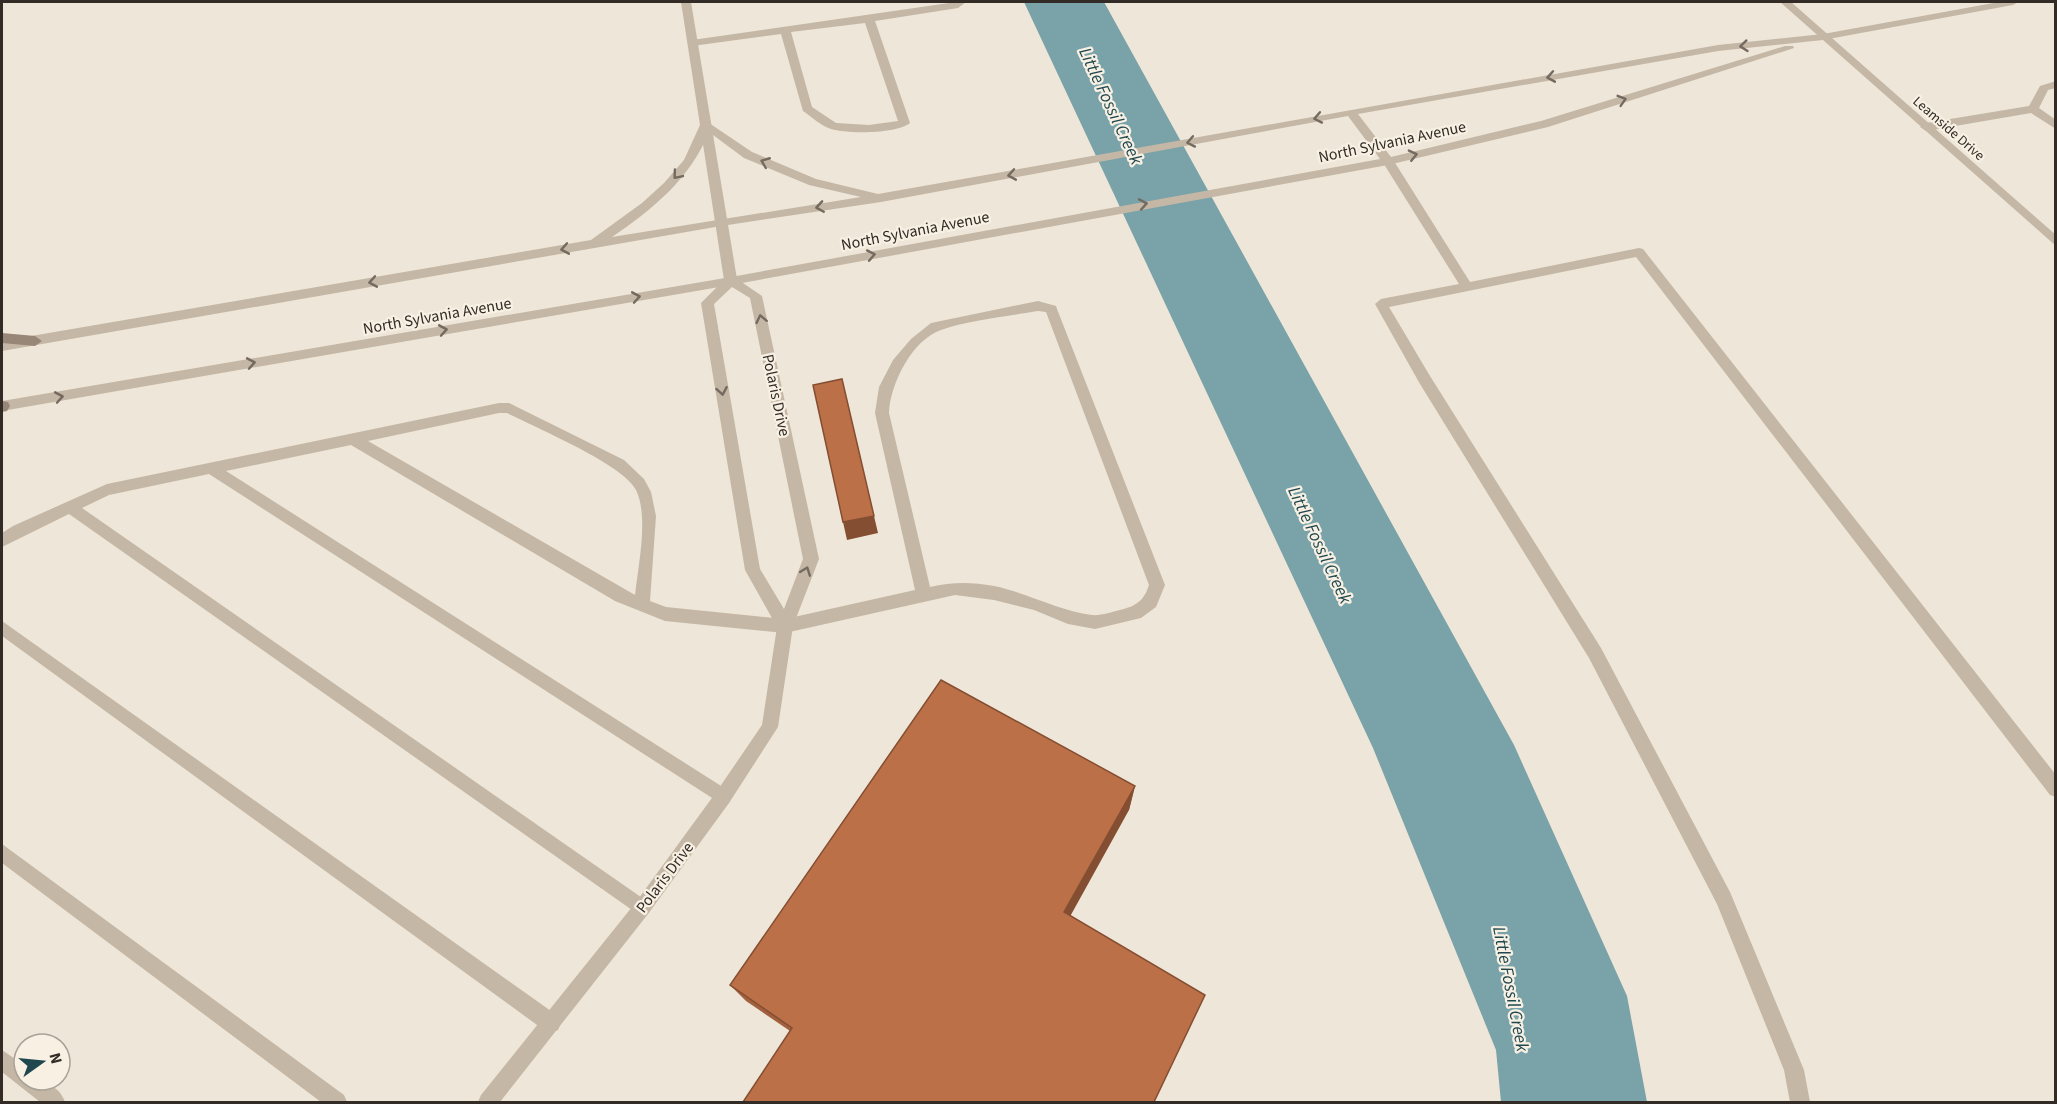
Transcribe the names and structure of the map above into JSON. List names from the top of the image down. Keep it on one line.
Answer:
{"streets":{"street":["Leamside Drive","North Sylvania Avenue","Polaris Drive"]},"crossings":[["Leamside Drive","North Sylvania Avenue"],["North Sylvania Avenue","Polaris Drive"]],"water":["Little Fossil Creek"],"north":"right"}
